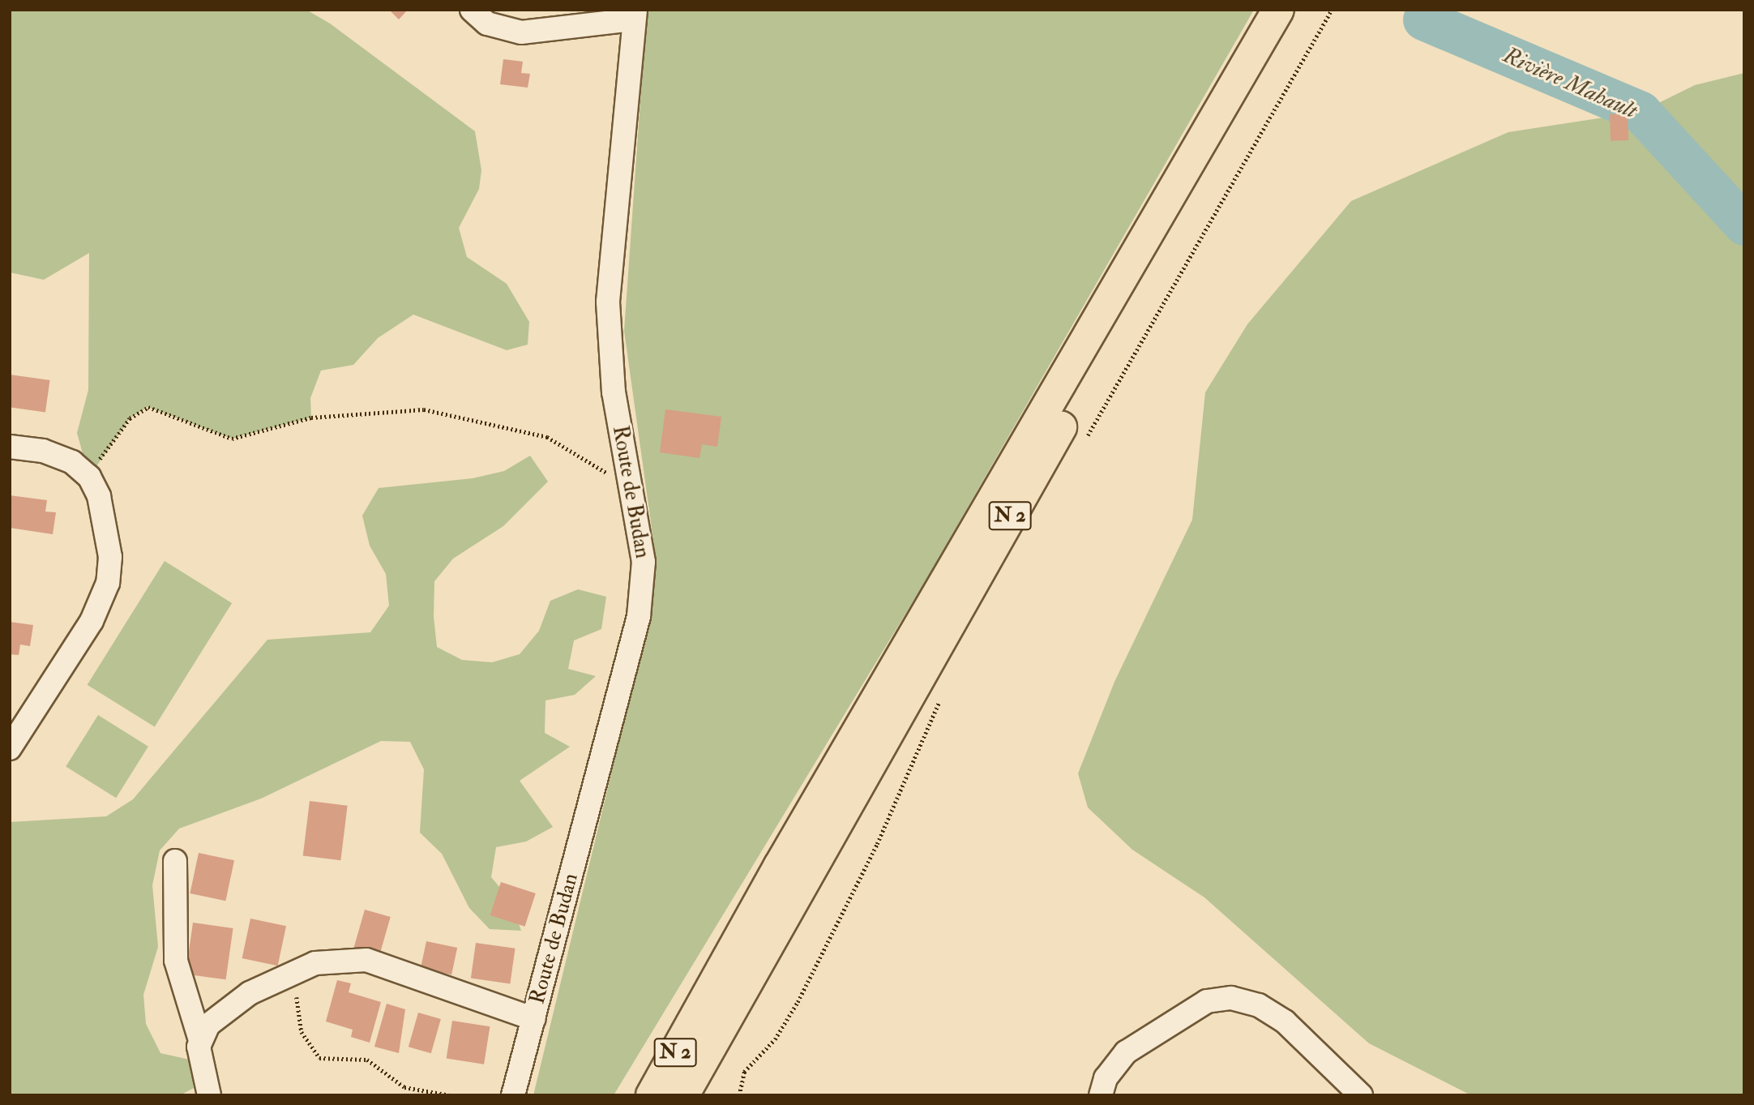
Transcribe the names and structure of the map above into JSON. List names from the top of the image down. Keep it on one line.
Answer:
{"streets":{"highway":["N 2"],"street":["Route de Budan"]},"water":["Rivière Mahault"]}
